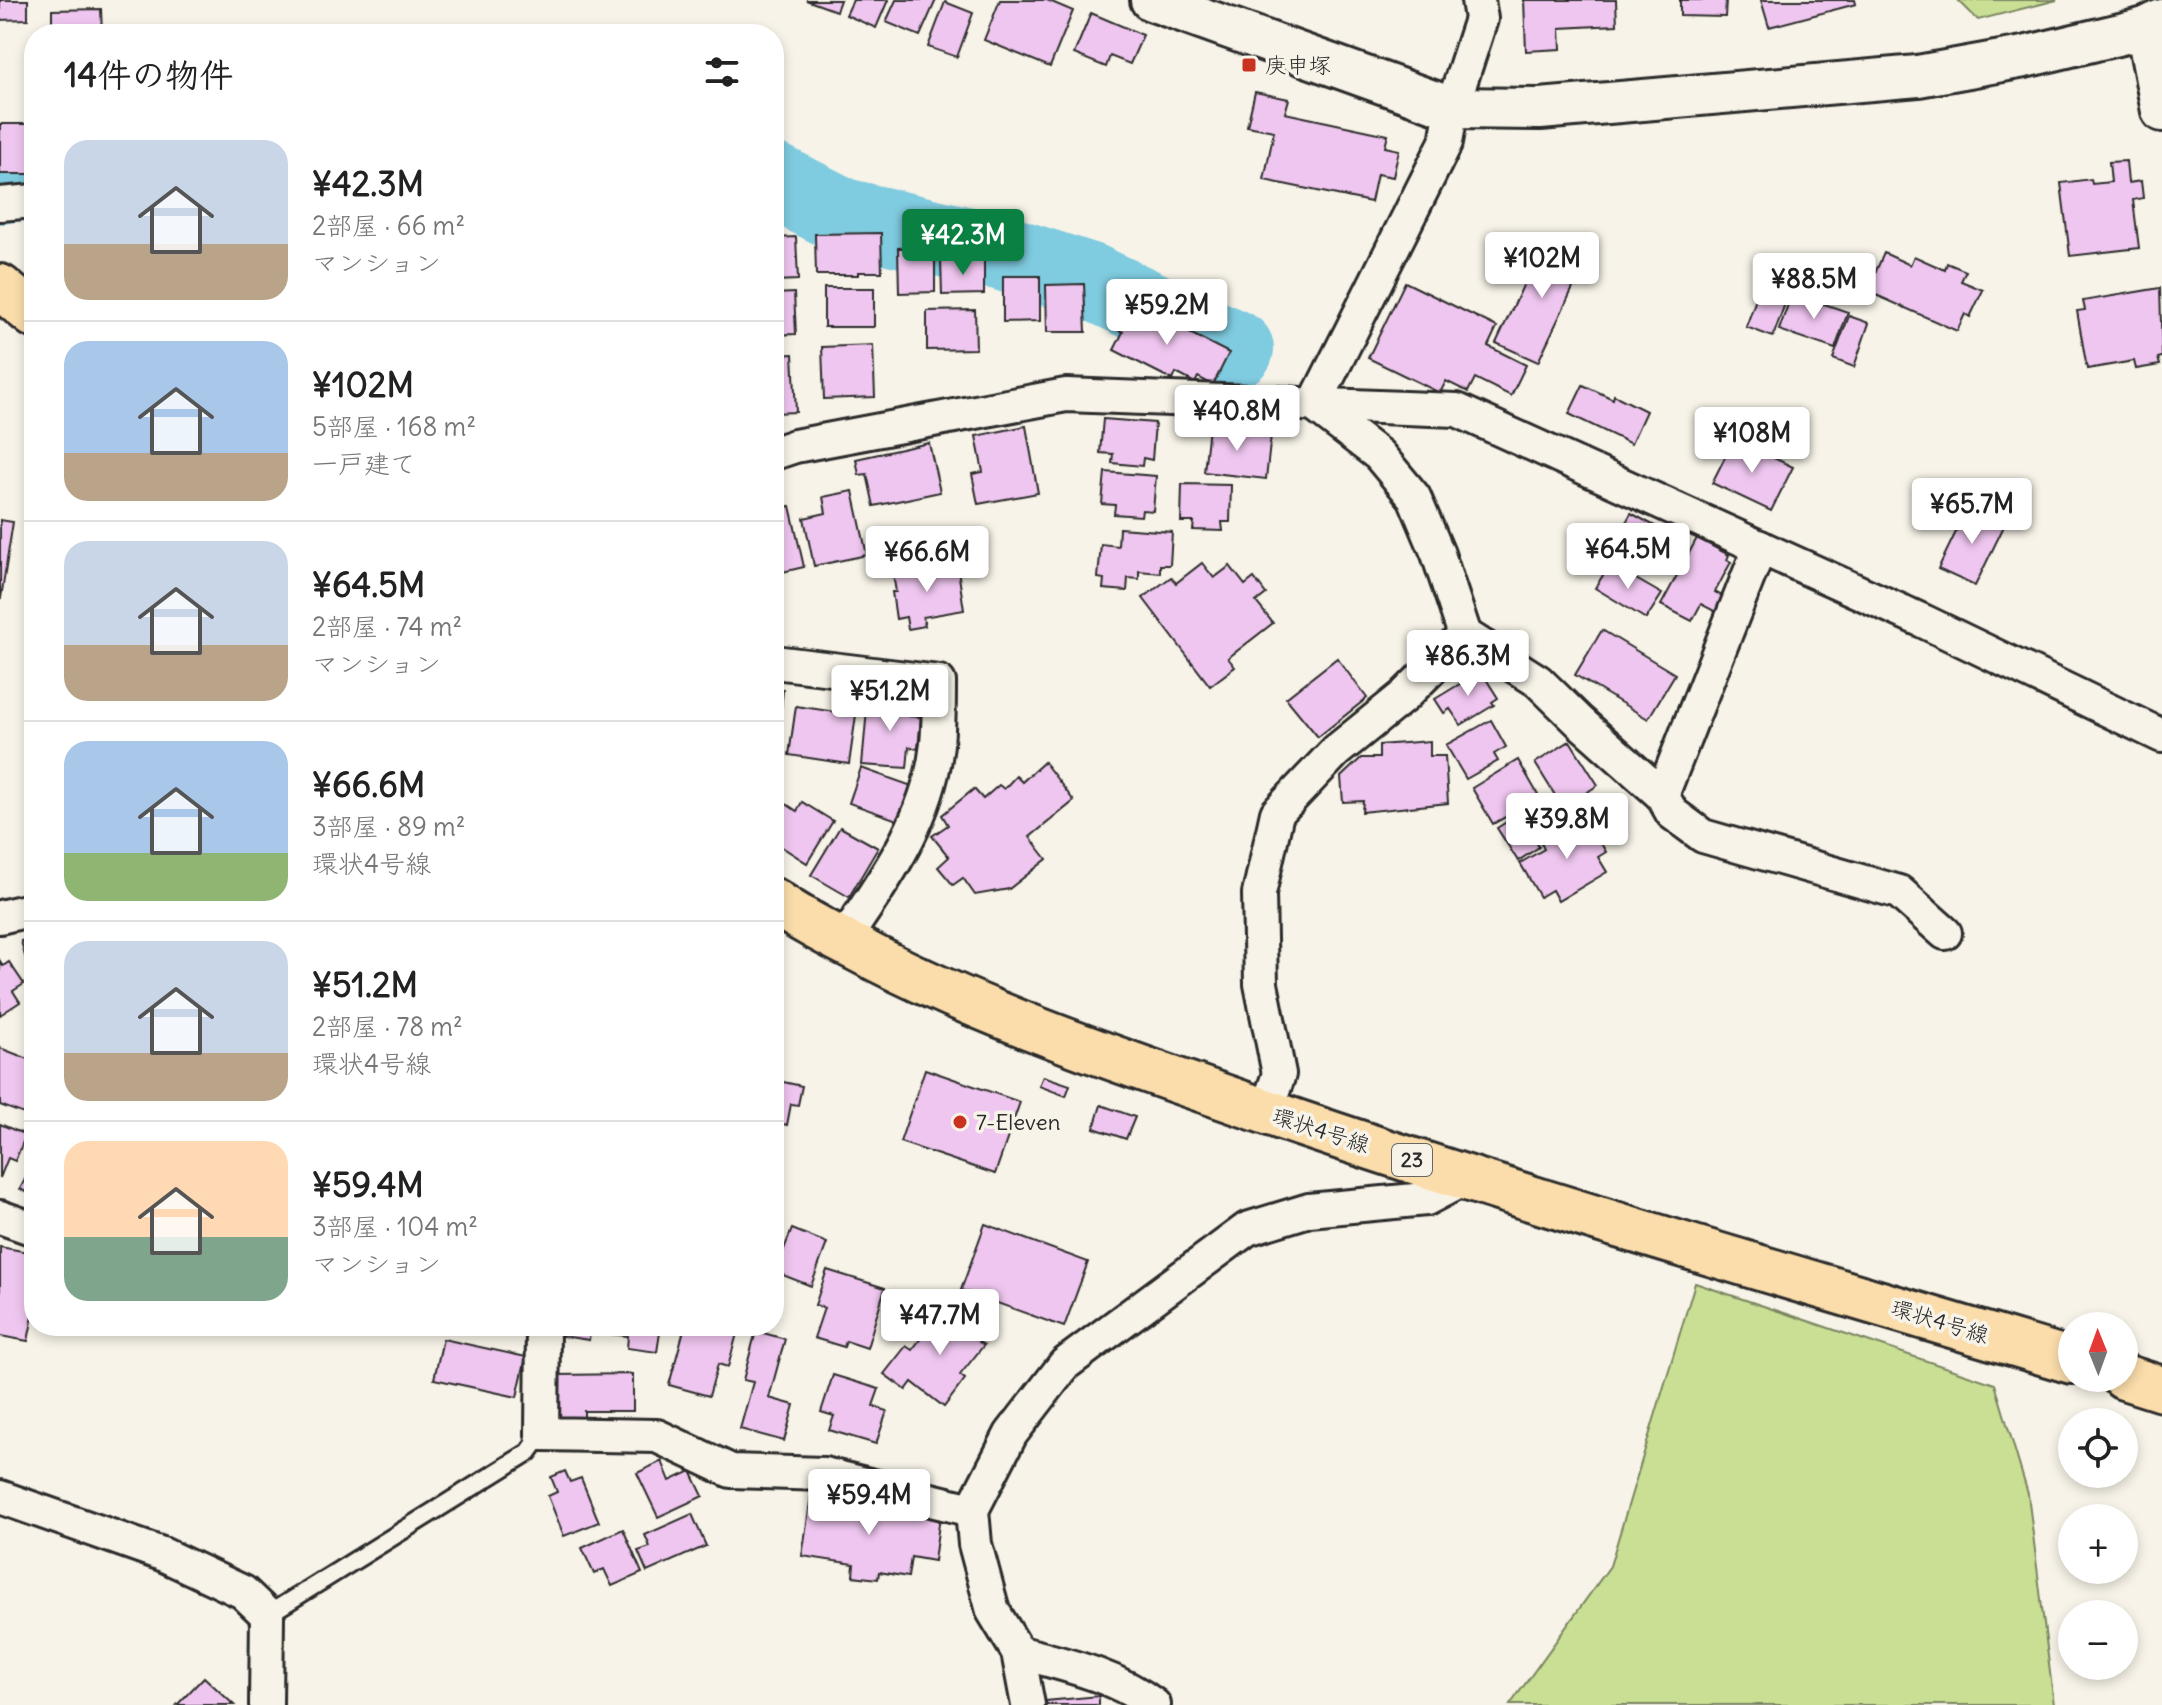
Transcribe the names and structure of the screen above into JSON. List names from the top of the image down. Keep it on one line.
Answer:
{"streets":{"main road":["環状4号線","23"]},"places":{"transit":["庚申塚"],"other":["7-Eleven"]},"north":"top","page":{"heading":"14件の物件","list":[{"name":"¥42.3M","note":"2部屋 · 66 m² · マンション"},{"name":"¥102M","note":"5部屋 · 168 m² · 一戸建て"},{"name":"¥64.5M","note":"2部屋 · 74 m² · マンション"},{"name":"¥66.6M","note":"3部屋 · 89 m² · 環状4号線"},{"name":"¥51.2M","note":"2部屋 · 78 m² · 環状4号線"},{"name":"¥59.4M","note":"3部屋 · 104 m² · マンション"}],"price":["¥42.3M","¥102M","¥88.5M","¥59.2M","¥40.8M","¥108M","¥65.7M","¥64.5M","¥66.6M","¥86.3M","¥51.2M","¥39.8M","¥47.7M","¥59.4M"],"map_buttons":["+","−"]}}
